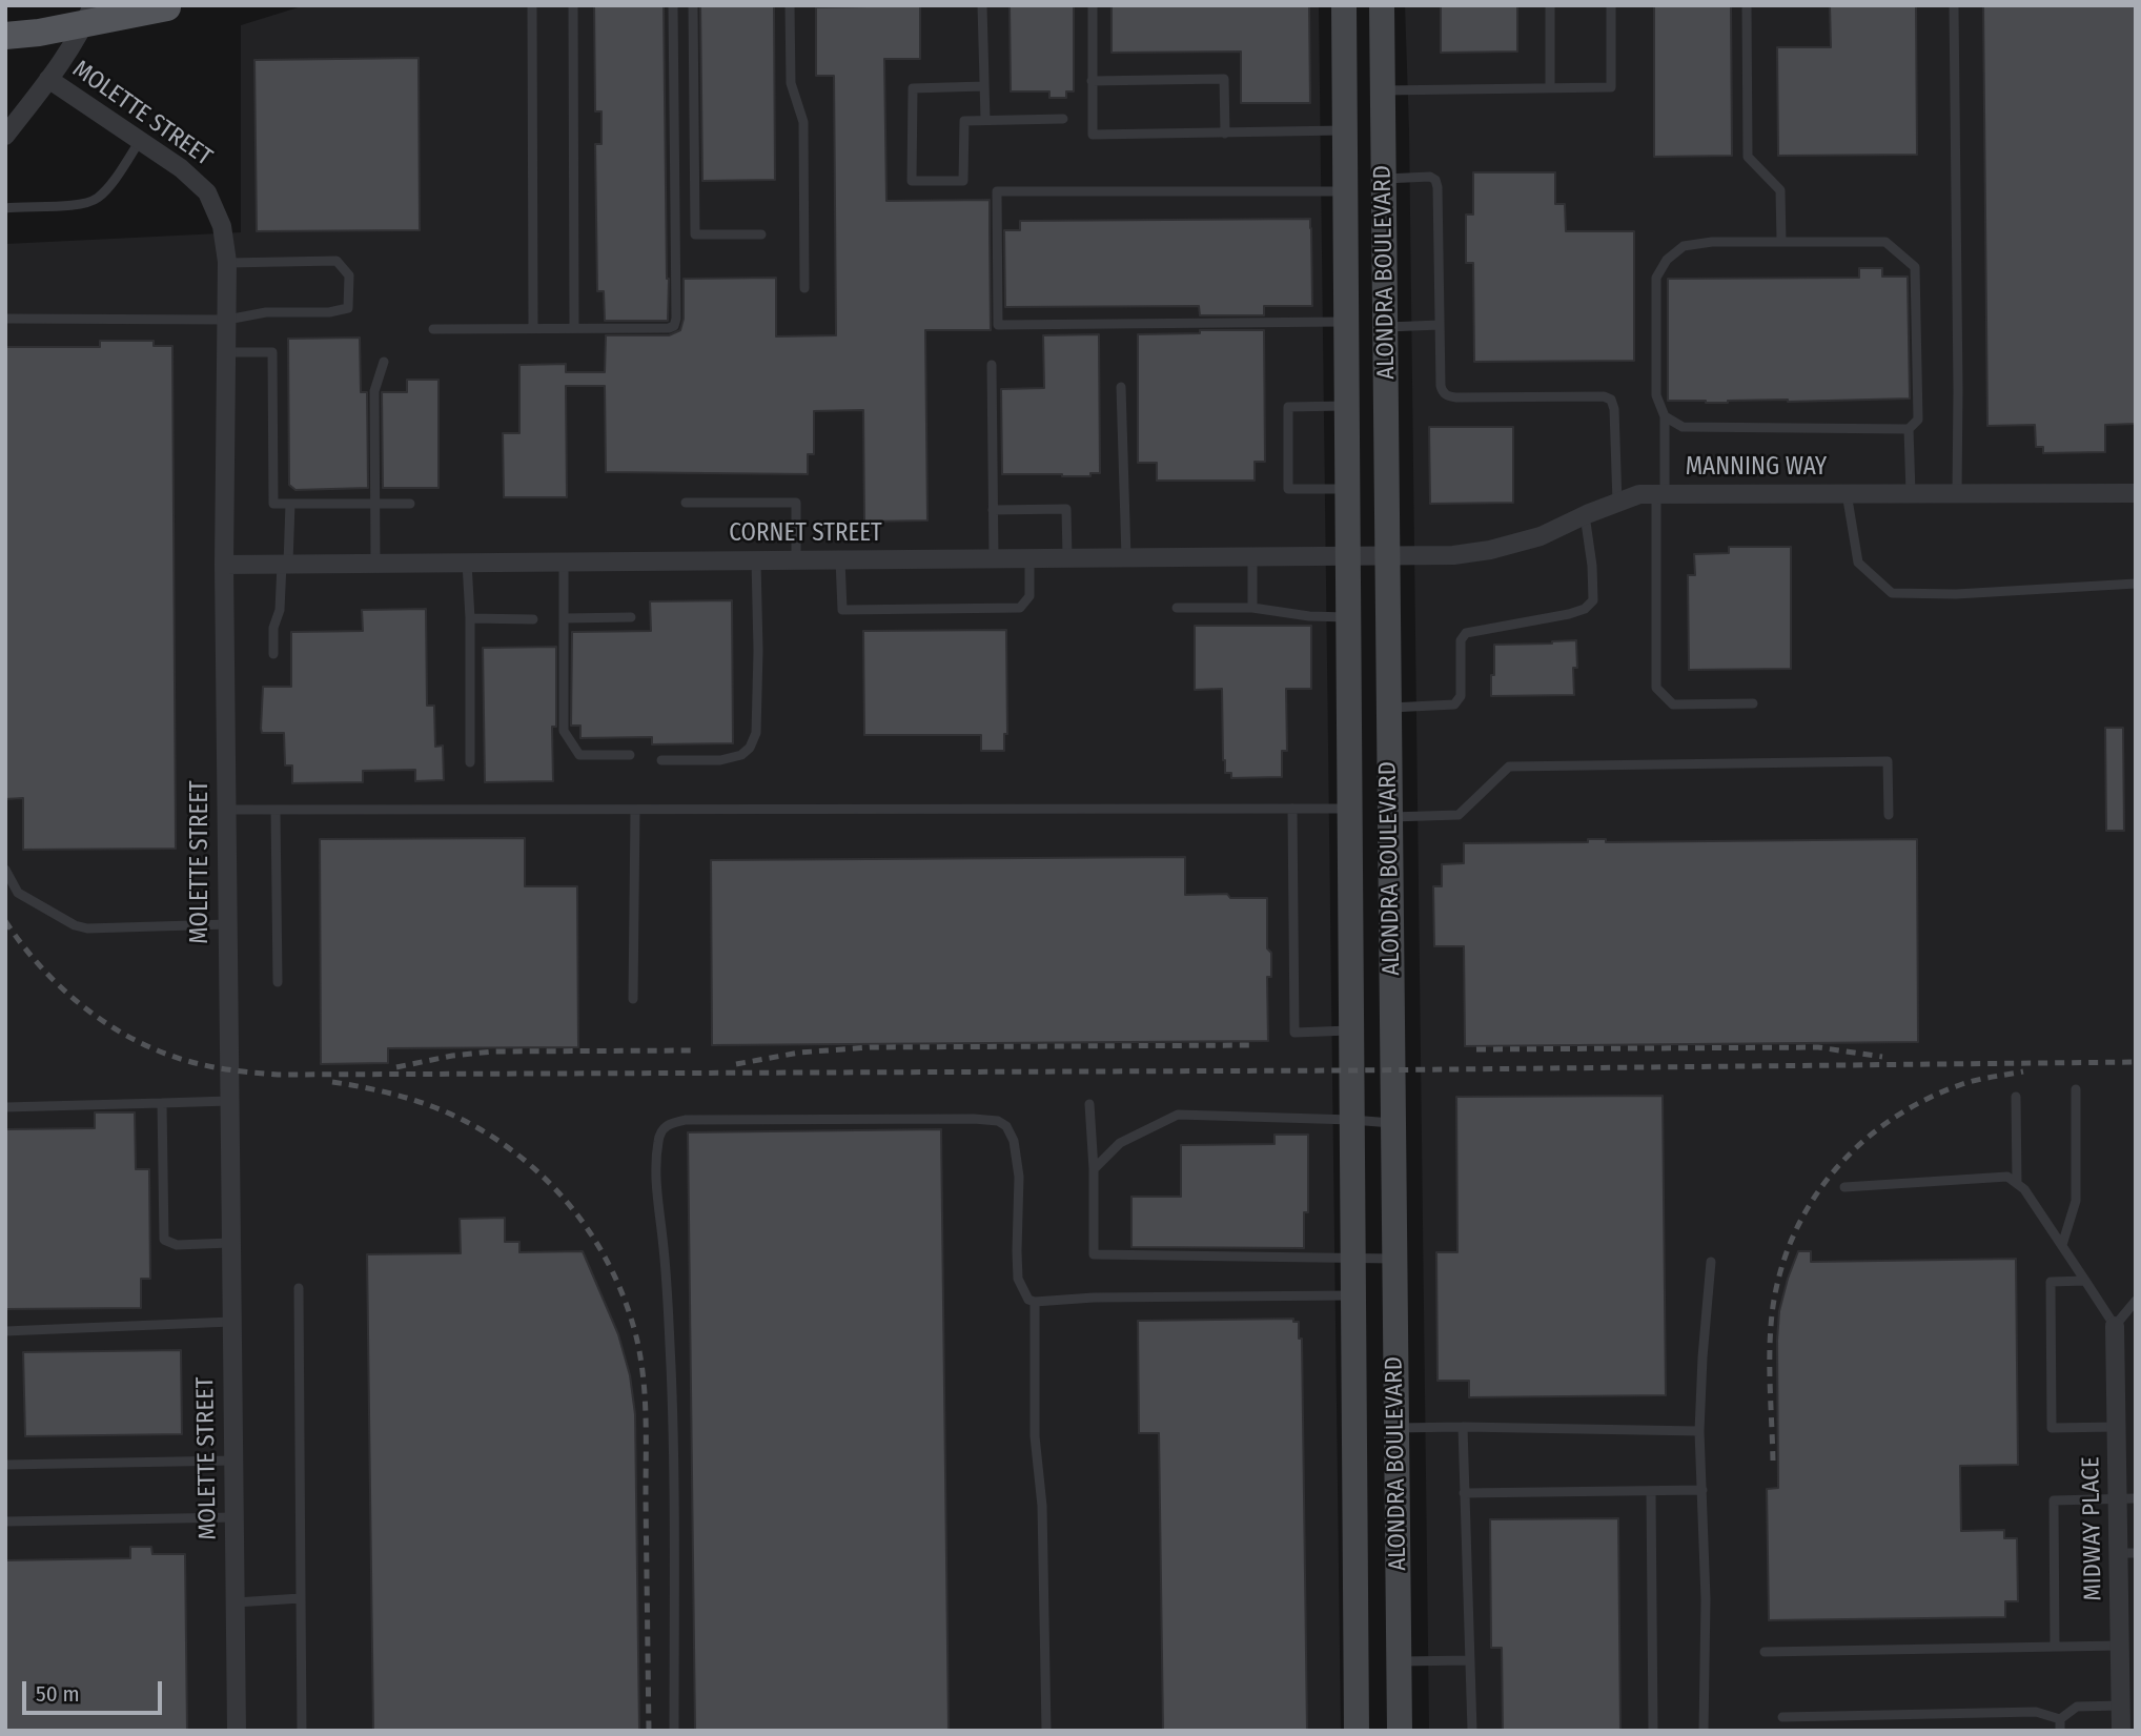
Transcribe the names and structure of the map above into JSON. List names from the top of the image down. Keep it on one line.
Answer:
{"streets":{"main road":["ALONDRA BOULEVARD"],"street":["MOLETTE STREET","MANNING WAY","CORNET STREET","MIDWAY PLACE"]},"crossings":[["MOLETTE STREET","CORNET STREET"],["ALONDRA BOULEVARD","MANNING WAY"],["ALONDRA BOULEVARD","CORNET STREET"],["MANNING WAY","CORNET STREET"]],"scale_bar":"50 m"}
